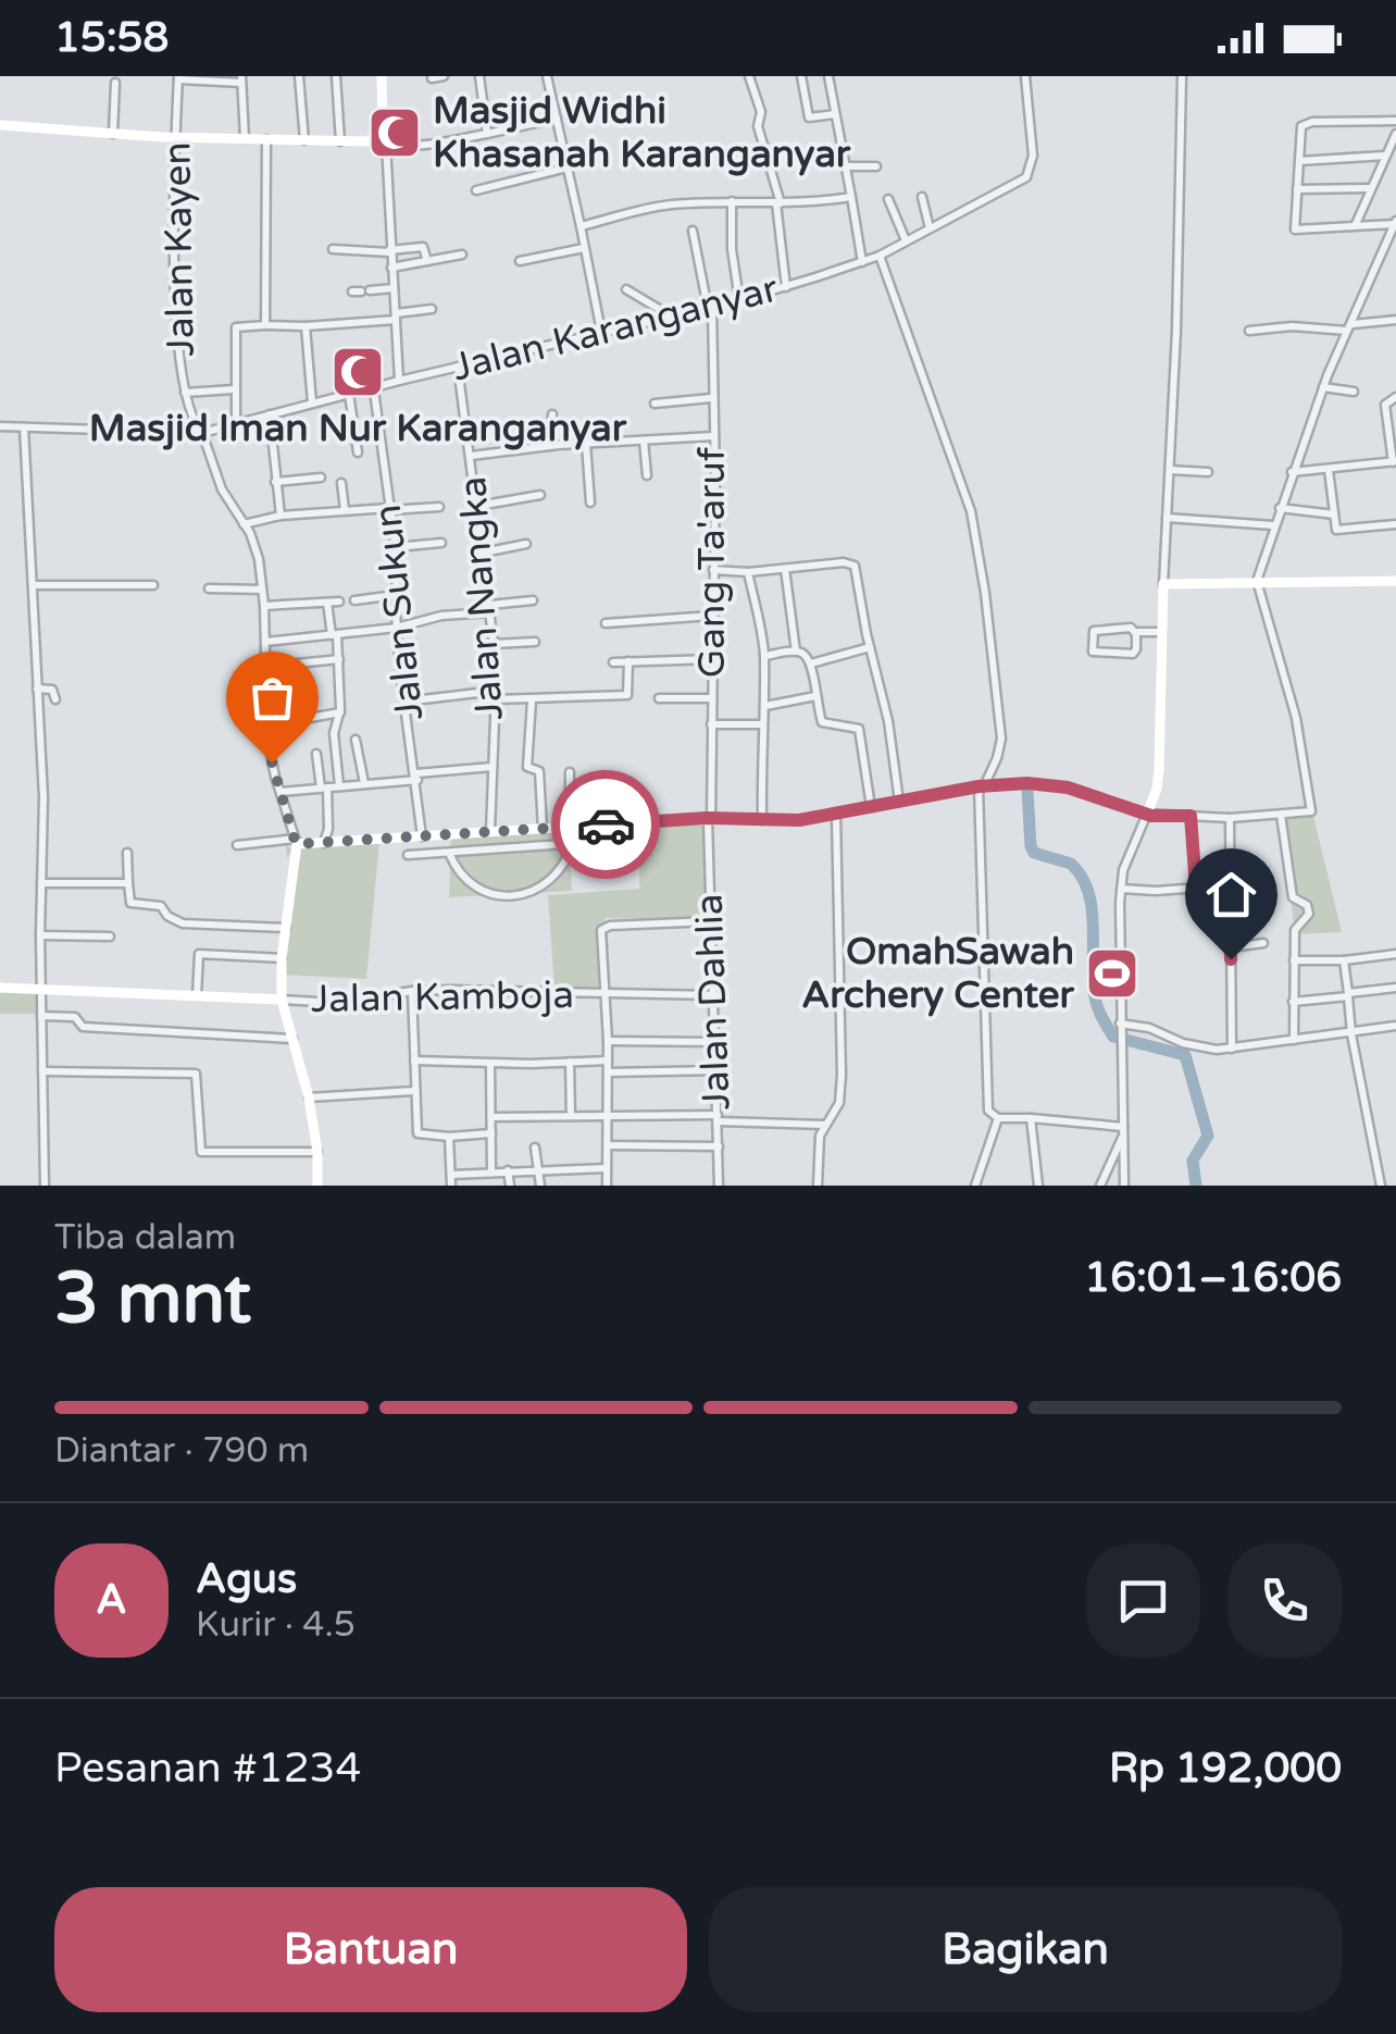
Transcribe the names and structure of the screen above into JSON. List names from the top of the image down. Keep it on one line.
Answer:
{"streets":{"street":["Jalan Kayen","Jalan Karanganyar","Gang Ta'aruf","Jalan Nangka","Jalan Sukun","Jalan Kamboja","Jalan Dahlia"]},"crossings":[["Jalan Kayen","Jalan Karanganyar"],["Jalan Karanganyar","Gang Ta'aruf"],["Jalan Karanganyar","Jalan Nangka"],["Jalan Karanganyar","Jalan Sukun"],["Gang Ta'aruf","Jalan Dahlia"],["Jalan Kamboja","Jalan Dahlia"]],"places":{"mosque":["Masjid Widhi Khasanah Karanganyar","Masjid Iman Nur Karanganyar"],"sports":["OmahSawah Archery Center"]},"page":{"status":"15:58","heading":["3 mnt","Tiba dalam","16:01–16:06"],"panel":["Agus","Kurir · 4.5","Pesanan #1234","Rp 192,000"],"bar":"Diantar · 790 m","round":"A","buttons":["Bantuan","Bagikan"]}}
